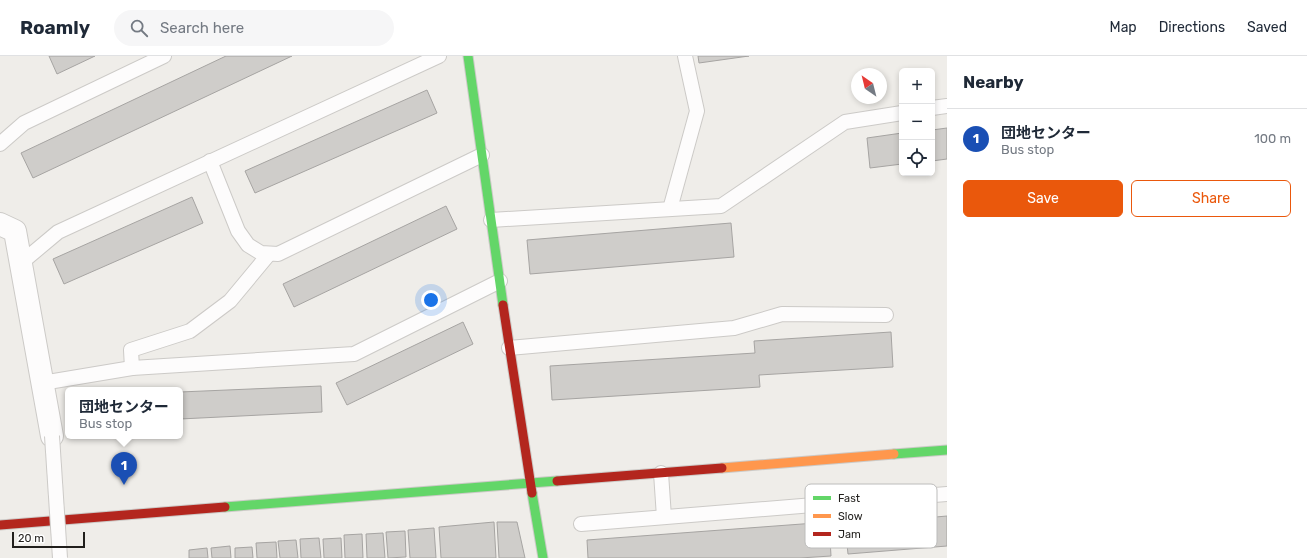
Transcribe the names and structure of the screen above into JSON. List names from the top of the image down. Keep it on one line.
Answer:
{"legend":["Fast","Slow","Jam"],"scale_bar":"20 m","north":"top left","page":{"header":"Roamly","search":"Search here","nav":["Map","Directions","Saved"],"heading":"Nearby","map_buttons":["+","−"],"list":[{"mark":"1","name":"団地センター","note":"Bus stop","value":"100 m"}],"buttons":["Save","Share"],"popup":["団地センター","Bus stop"],"pins":"1","scale":"20 m"}}
